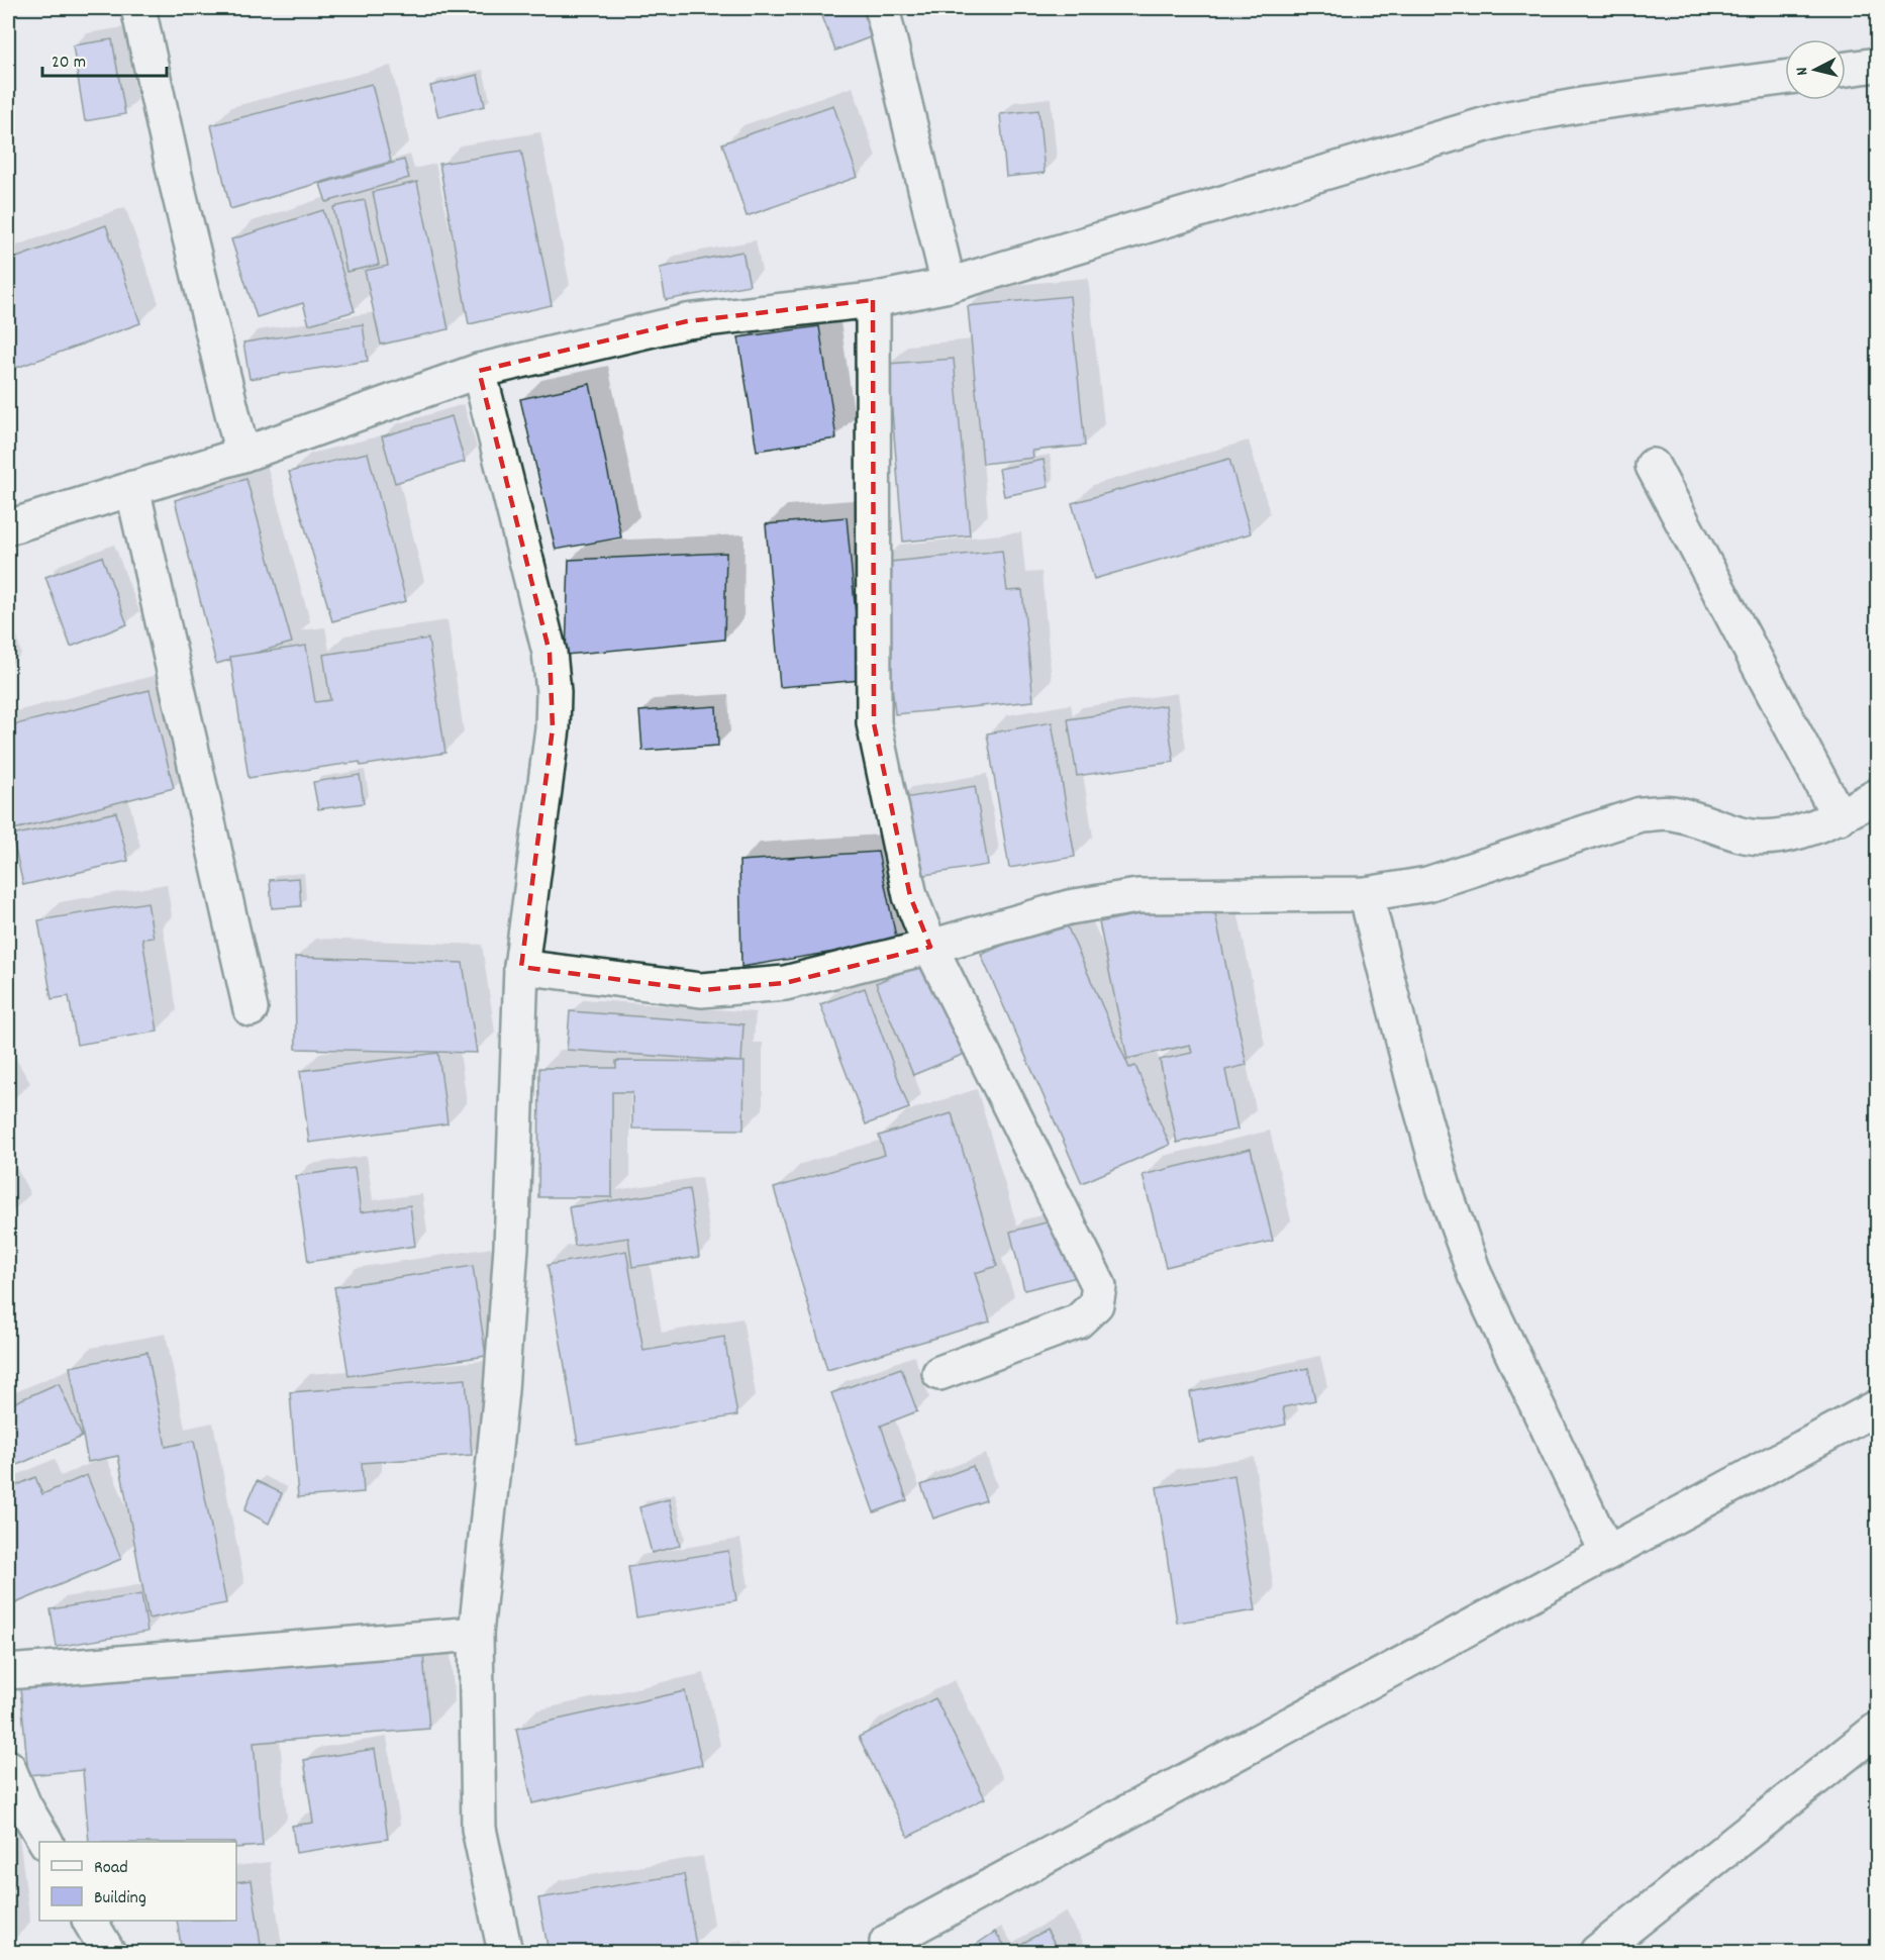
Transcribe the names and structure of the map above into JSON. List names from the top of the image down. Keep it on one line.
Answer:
{"legend":["Road","Building"],"scale_bar":"20 m","north":"left"}
